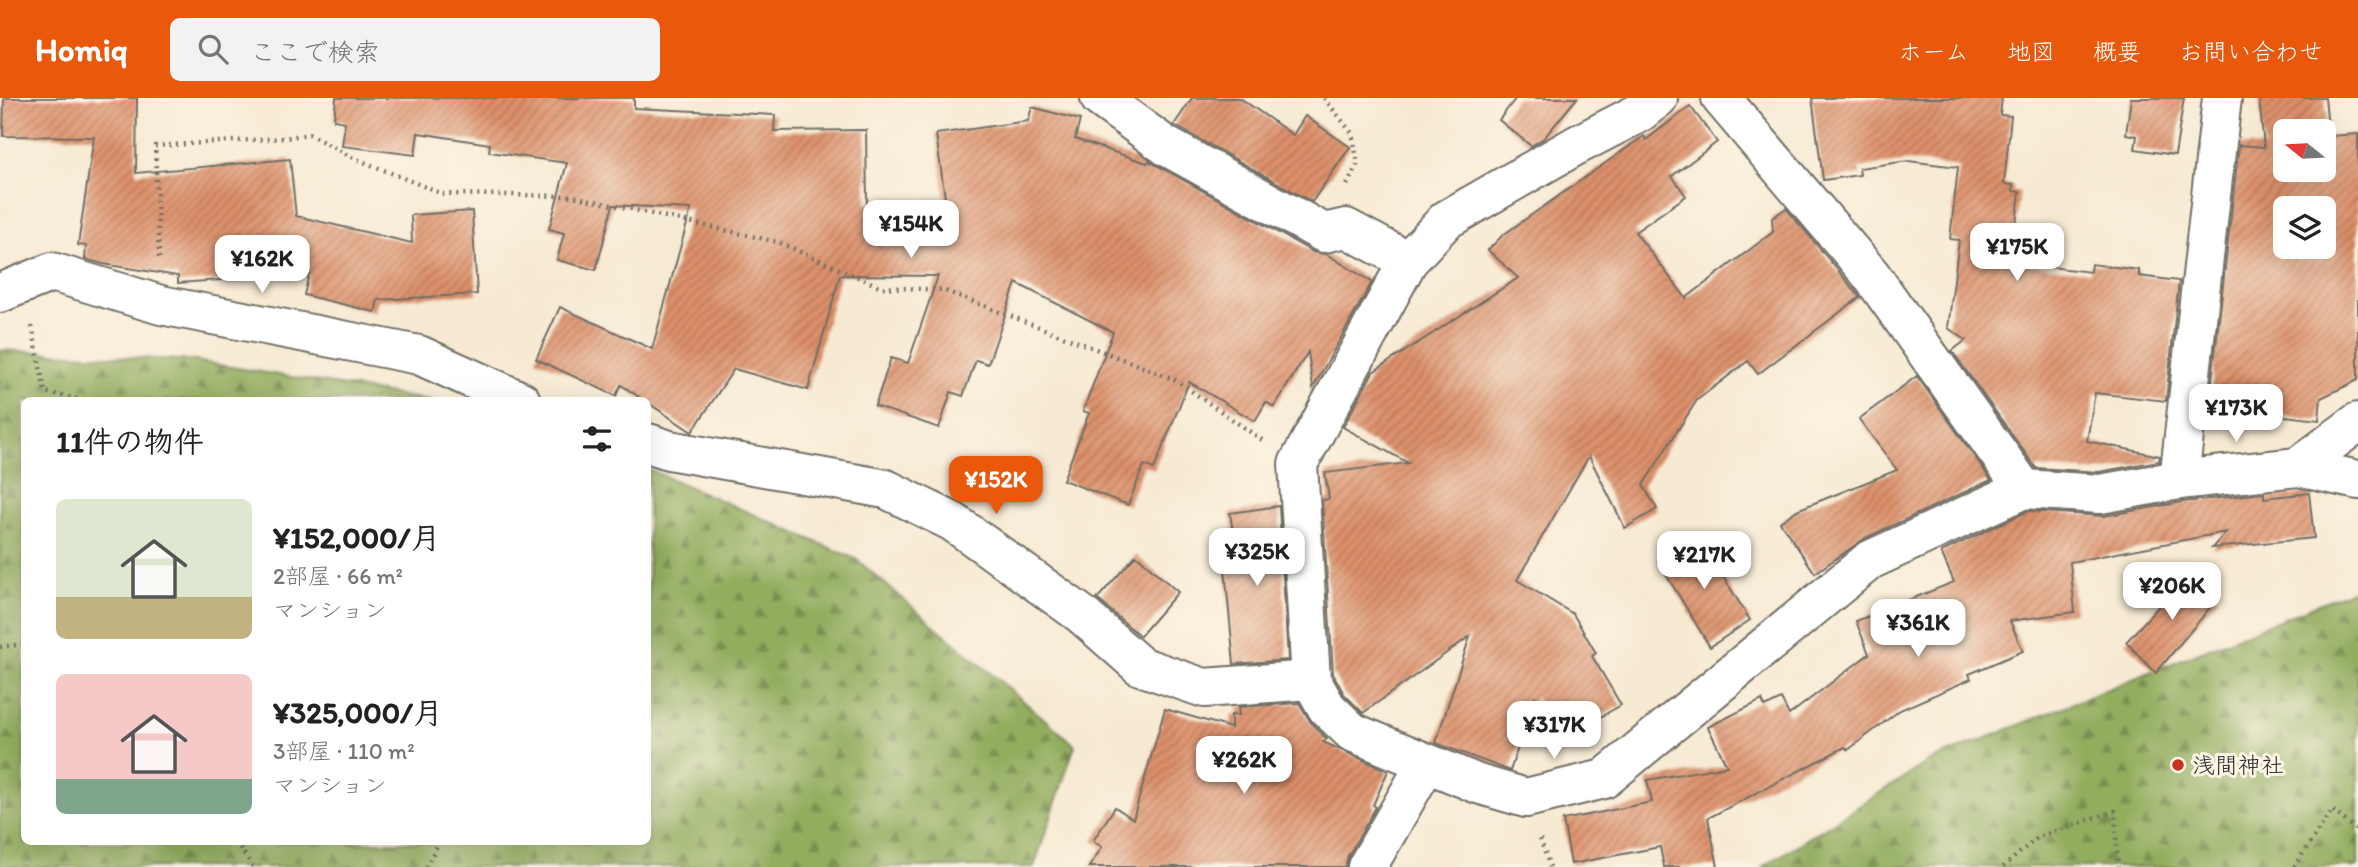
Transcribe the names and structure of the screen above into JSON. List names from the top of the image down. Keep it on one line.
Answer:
{"places":["浅間神社"],"north":"left","page":{"header":"Homiq","search":"ここで検索","nav":["ホーム","地図","概要","お問い合わせ"],"price":["¥154K","¥175K","¥162K","¥173K","¥152K","¥325K","¥217K","¥206K","¥361K","¥317K","¥262K"],"heading":"11件の物件","list":[{"name":"¥152,000/月","note":"2部屋 · 66 m² · マンション"},{"name":"¥325,000/月","note":"3部屋 · 110 m² · マンション"}]}}
